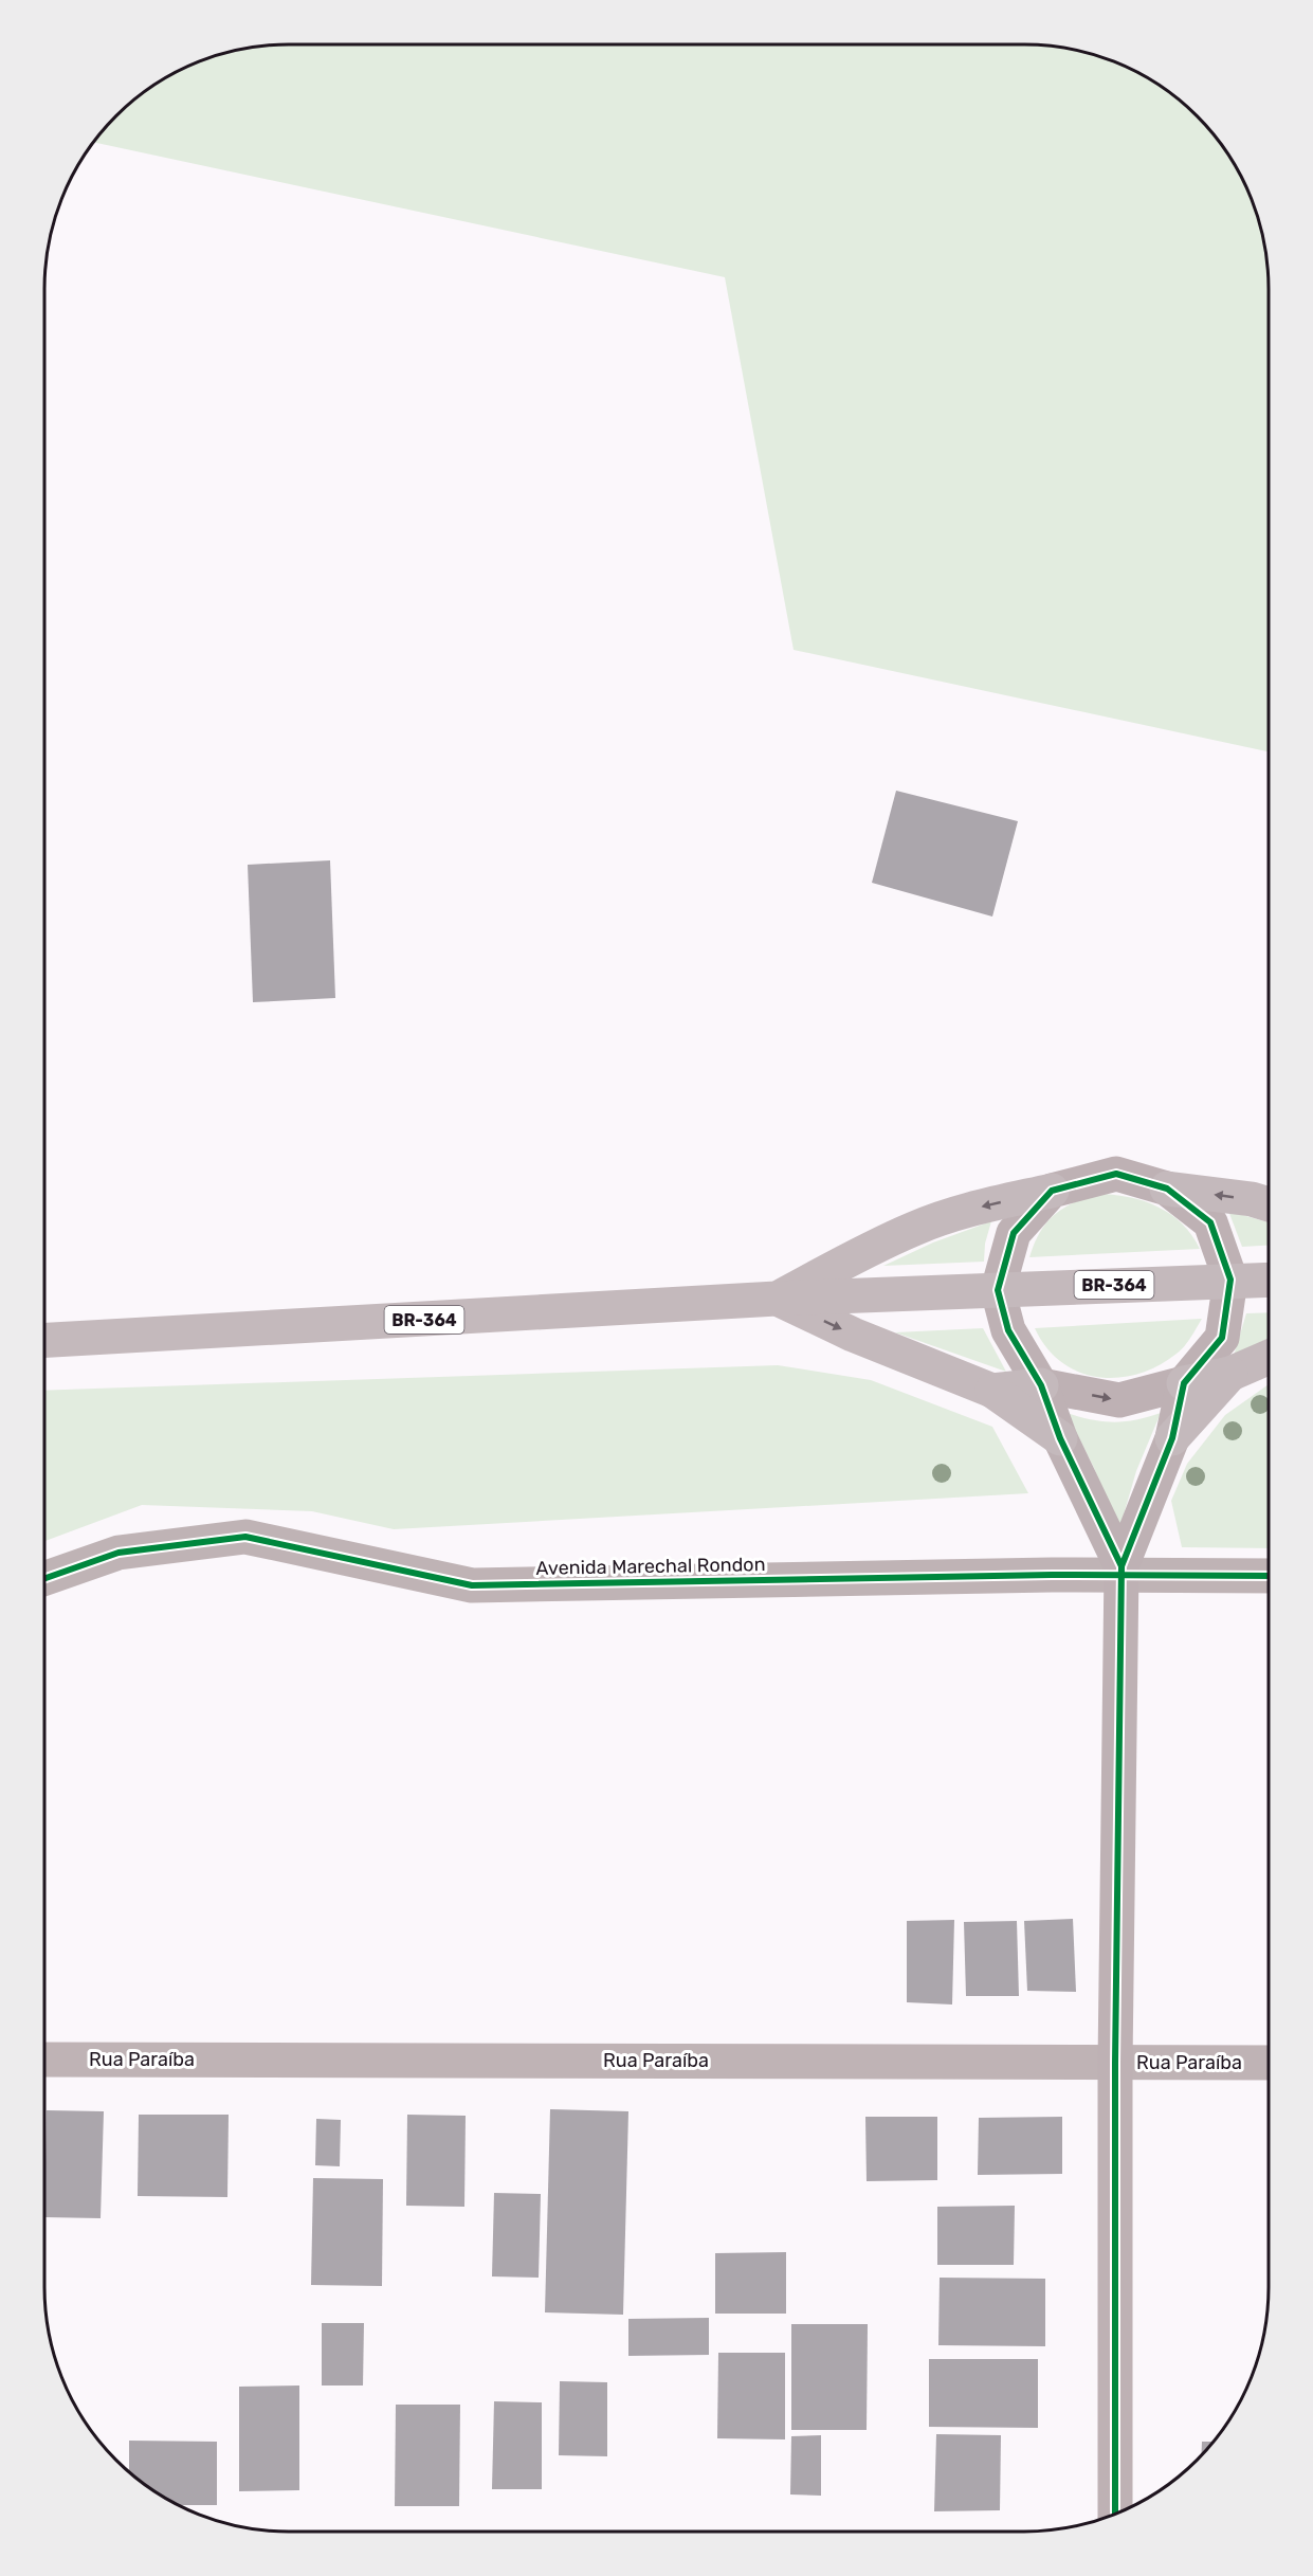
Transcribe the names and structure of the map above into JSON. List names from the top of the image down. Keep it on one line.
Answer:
{"streets":{"highway":["BR-364"],"street":["Avenida Marechal Rondon","Rua Paraíba"]}}
